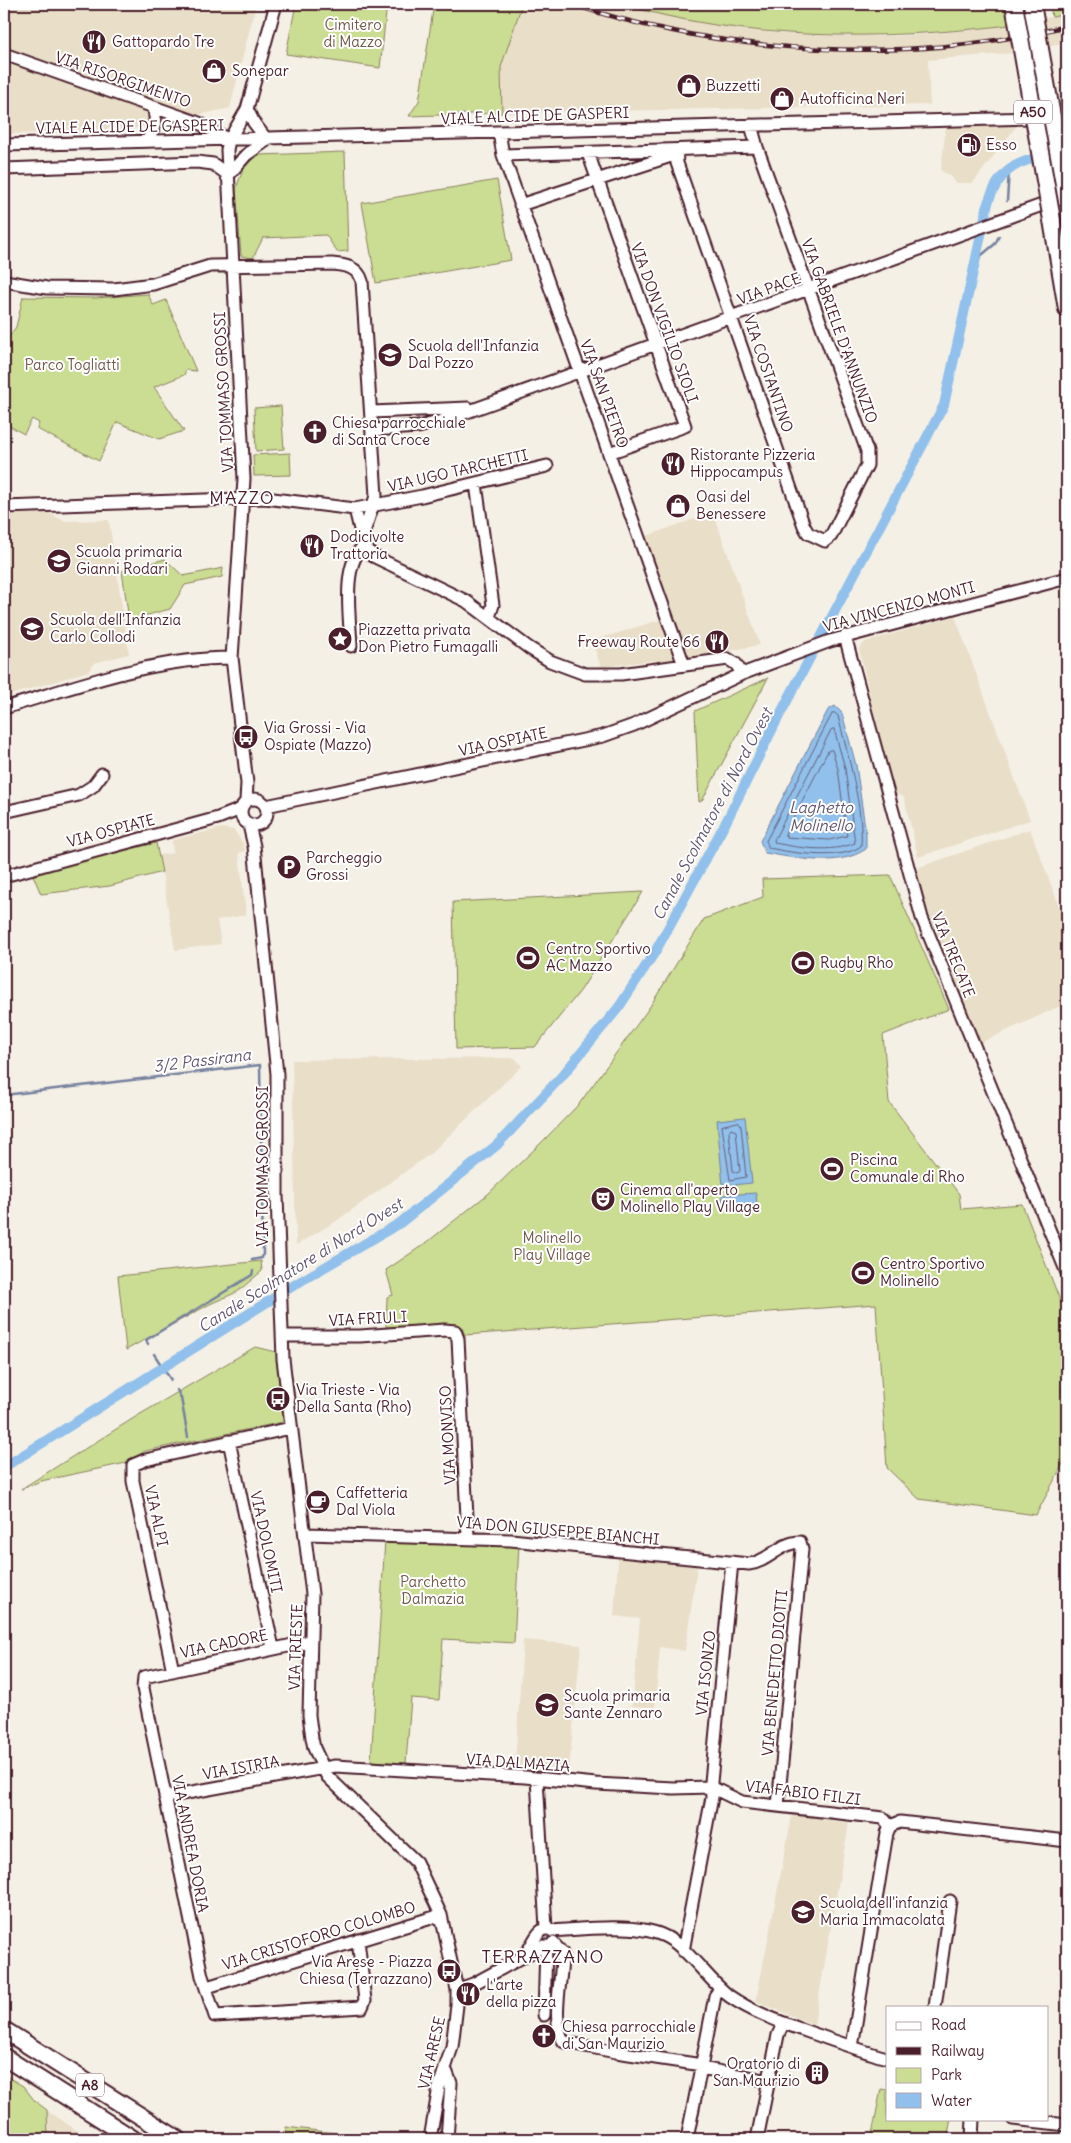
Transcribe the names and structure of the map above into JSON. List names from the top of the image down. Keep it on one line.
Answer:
{"streets":{"highway":["A50","A8"],"street":["VIA RISORGIMENTO","VIALE ALCIDE DE GASPERI","VIA PACE","VIA DON VIGILIO SIOLI","VIA GABRIELE D'ANNUNZIO","VIA COSTANTINO","VIA TOMMASO GROSSI","VIA SAN PIETRO","VIA UGO TARCHETTI","VIA VINCENZO MONTI","VIA OSPIATE","VIA TRECATE","VIA FRIULI","VIA MONVISO","VIA ALPI","VIA DON GIUSEPPE BIANCHI","VIA DOLOMITI","VIA CADORE","VIA TRIESTE","VIA ISONZO","VIA BENEDETTO DIOTTI","VIA DALMAZIA","VIA ISTRIA","VIA FABIO FILZI","VIA ANDREA DORIA","VIA CRISTOFORO COLOMBO","VIA ARESE"]},"crossings":[["VIA RISORGIMENTO","VIALE ALCIDE DE GASPERI"],["VIA RISORGIMENTO","VIA TOMMASO GROSSI"],["VIALE ALCIDE DE GASPERI","VIA GABRIELE D'ANNUNZIO"],["VIALE ALCIDE DE GASPERI","VIA TOMMASO GROSSI"],["VIALE ALCIDE DE GASPERI","VIA SAN PIETRO"],["VIA PACE","VIA DON VIGILIO SIOLI"],["VIA PACE","VIA GABRIELE D'ANNUNZIO"],["VIA PACE","VIA COSTANTINO"],["VIA PACE","VIA SAN PIETRO"],["VIA DON VIGILIO SIOLI","VIA SAN PIETRO"],["VIA GABRIELE D'ANNUNZIO","VIA COSTANTINO"],["VIA TOMMASO GROSSI","VIA OSPIATE"],["VIA TOMMASO GROSSI","VIA FRIULI"],["VIA TOMMASO GROSSI","VIA TRIESTE"],["VIA VINCENZO MONTI","VIA OSPIATE"],["VIA VINCENZO MONTI","VIA TRECATE"],["VIA FRIULI","VIA MONVISO"],["VIA FRIULI","VIA TRIESTE"],["VIA MONVISO","VIA DON GIUSEPPE BIANCHI"],["VIA ALPI","VIA DOLOMITI"],["VIA ALPI","VIA CADORE"],["VIA DON GIUSEPPE BIANCHI","VIA TRIESTE"],["VIA DON GIUSEPPE BIANCHI","VIA ISONZO"],["VIA DON GIUSEPPE BIANCHI","VIA BENEDETTO DIOTTI"],["VIA DOLOMITI","VIA CADORE"],["VIA CADORE","VIA TRIESTE"],["VIA CADORE","VIA ANDREA DORIA"],["VIA TRIESTE","VIA DALMAZIA"],["VIA TRIESTE","VIA ISTRIA"],["VIA TRIESTE","VIA CRISTOFORO COLOMBO"],["VIA TRIESTE","VIA ARESE"],["VIA ISONZO","VIA DALMAZIA"],["VIA ISONZO","VIA FABIO FILZI"],["VIA BENEDETTO DIOTTI","VIA FABIO FILZI"],["VIA DALMAZIA","VIA ISTRIA"],["VIA DALMAZIA","VIA FABIO FILZI"],["VIA ISTRIA","VIA ANDREA DORIA"],["VIA ANDREA DORIA","VIA CRISTOFORO COLOMBO"],["VIA CRISTOFORO COLOMBO","VIA ARESE"]],"districts":["MAZZO","TERRAZZANO"],"water":["Laghetto Molinello","Canale Scolmatore di Nord Ovest","3/2 Passirana"],"parks":["Cimitero di Mazzo","Parco Togliatti","Molinello Play Village","Parchetto Dalmazia"],"places":{"restaurant":["Gattopardo Tre","Ristorante Pizzeria Hippocampus","Dodicivolte Trattoria","Freeway Route 66","L'arte della pizza"],"shop":["Sonepar","Buzzetti","Autofficina Neri","Oasi del Benessere"],"fuel station":["Esso"],"school or university":["Scuola dell'Infanzia Dal Pozzo","Scuola primaria Gianni Rodari","Scuola dell'Infanzia Carlo Collodi","Scuola primaria Sante Zennaro","Scuola dell'infanzia Maria Immacolata"],"church":["Chiesa parrocchiale di Santa Croce","Chiesa parrocchiale di San Maurizio"],"place":["Piazzetta privata Don Pietro Fumagalli"],"bus stop":["Via Grossi - Via Ospiate (Mazzo)","Via Trieste - Via Della Santa (Rho)","Via Arese - Piazza Chiesa (Terrazzano)"],"parking":["Parcheggio Grossi"],"sports":["Centro Sportivo AC Mazzo","Rugby Rho","Piscina Comunale di Rho","Centro Sportivo Molinello"],"theatre":["Cinema all'aperto Molinello Play Village"],"cafe":["Caffetteria Dal Viola"],"building":["Oratorio di San Maurizio"]},"legend":["Road","Railway","Park","Water"]}
